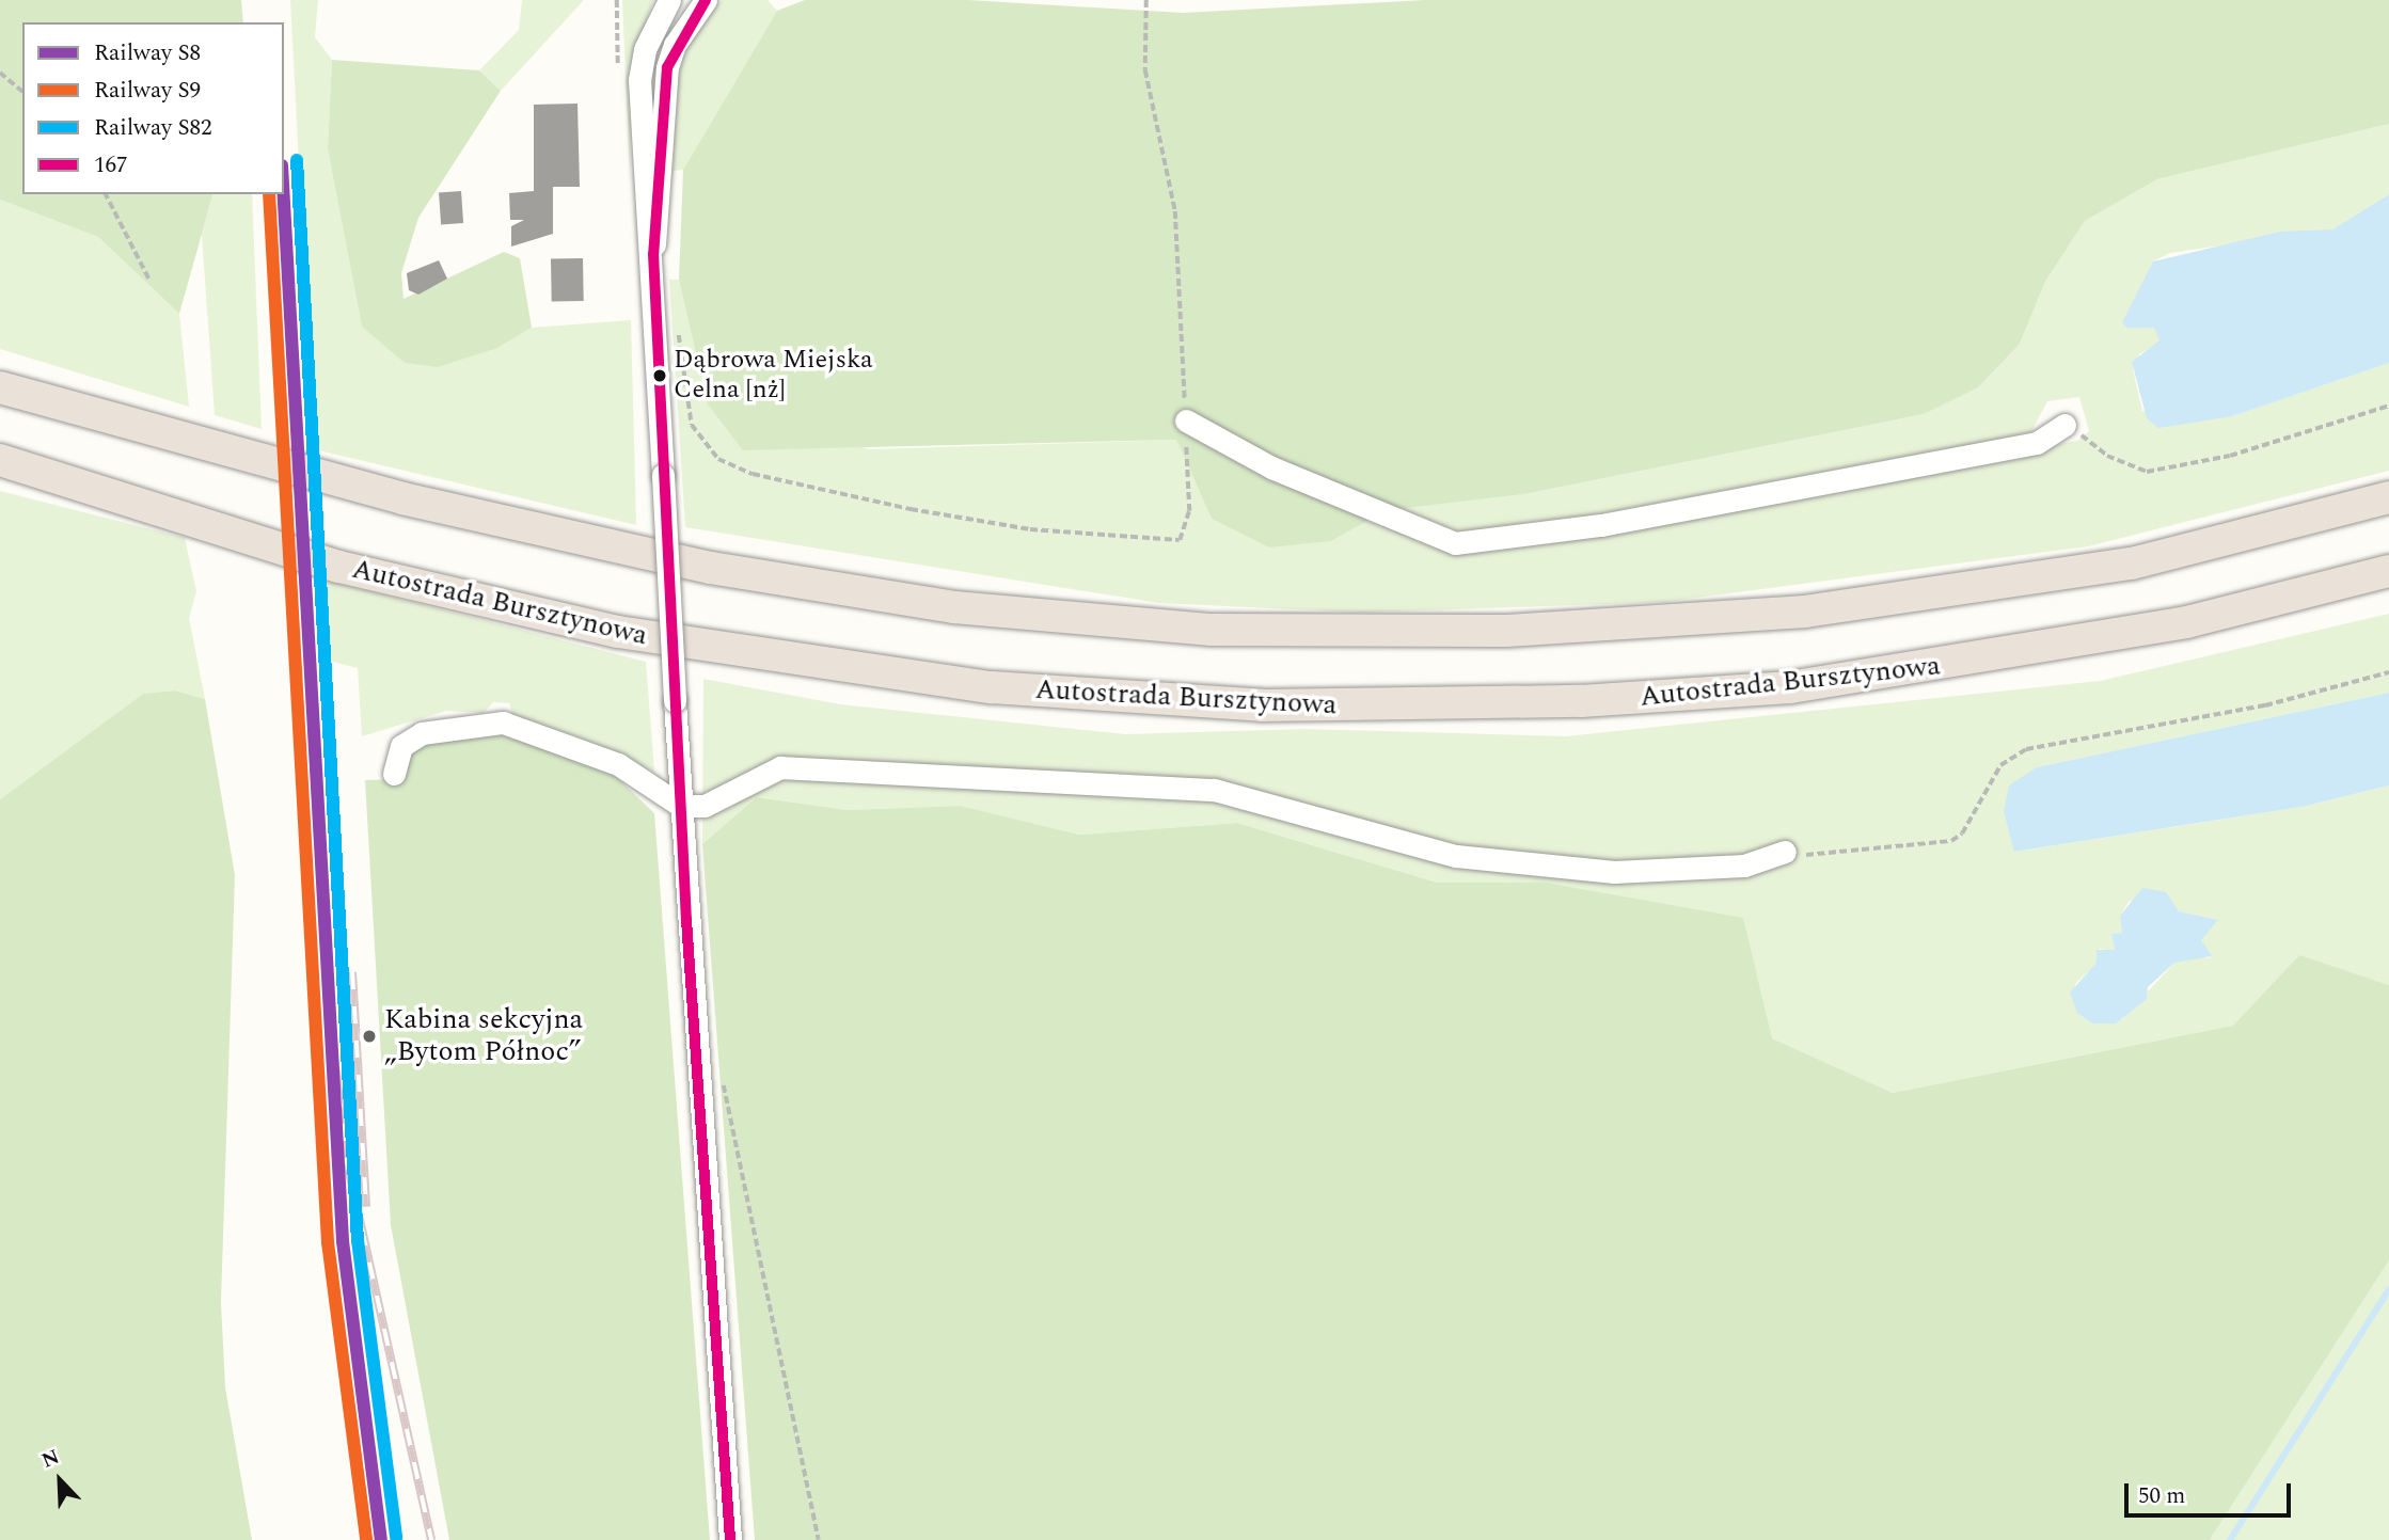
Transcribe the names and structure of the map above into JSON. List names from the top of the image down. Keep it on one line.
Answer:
{"streets":{"highway":["Autostrada Bursztynowa"]},"places":["Dąbrowa Miejska Celna [nż]","Kabina sekcyjna „Bytom Północ”"],"lines":["transit line 167","rail line S82","rail line S8","rail line S9"],"legend":["Railway S8","Railway S9","Railway S82","167"],"scale_bar":"50 m","north":"top left"}
